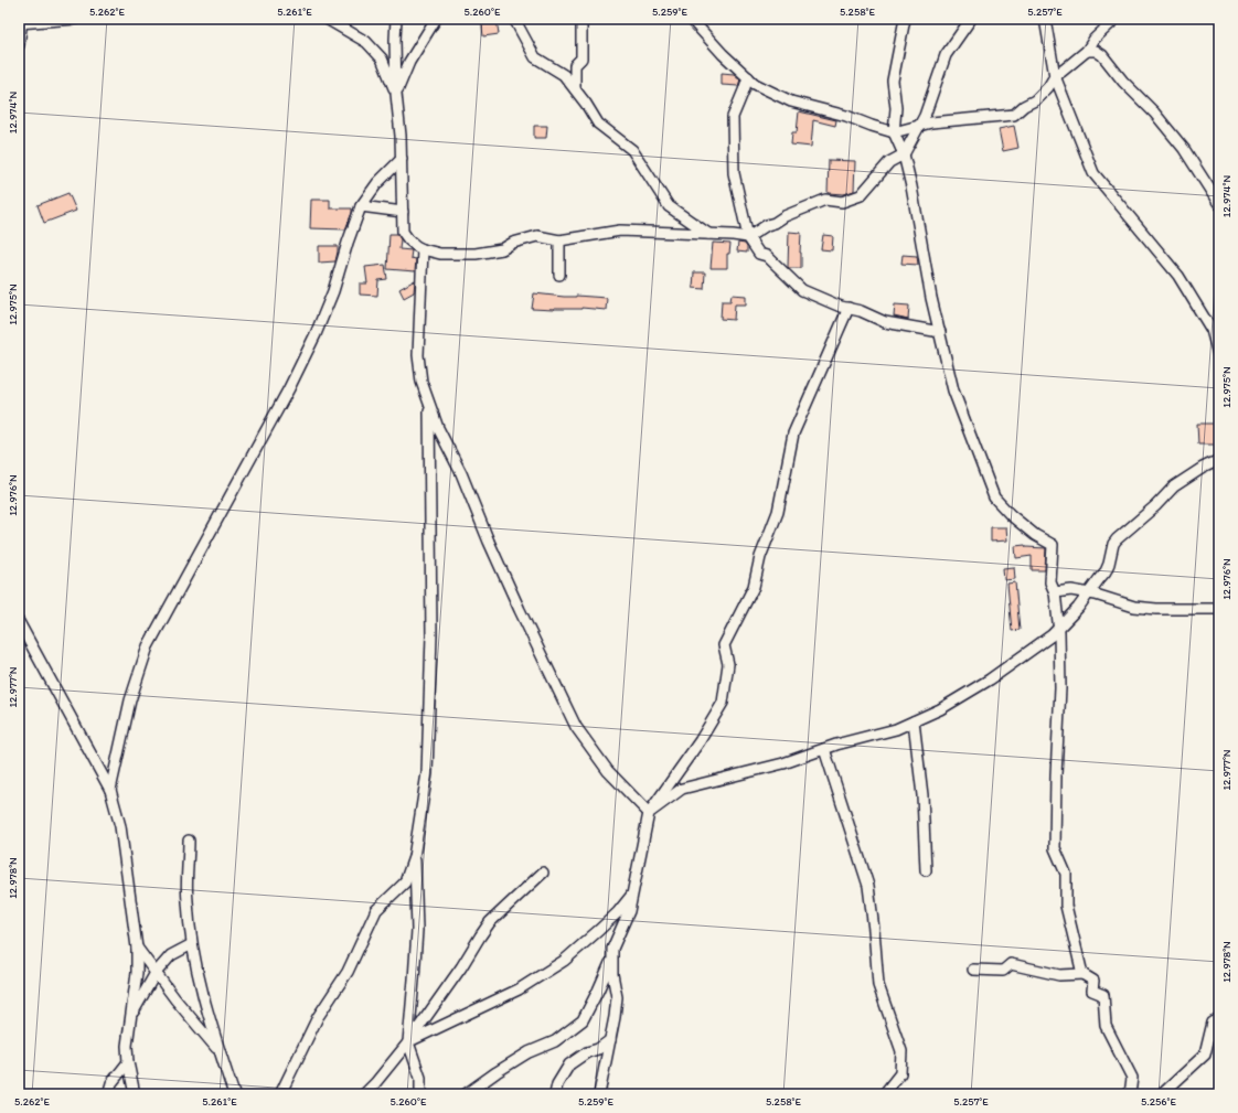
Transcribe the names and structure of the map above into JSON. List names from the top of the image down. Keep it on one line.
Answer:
{"coordinates":["5.262°E","5.261°E","5.260°E","5.259°E","5.258°E","5.257°E","12.974°N","12.975°N","12.976°N","12.977°N","12.978°N","5.256°E"]}
